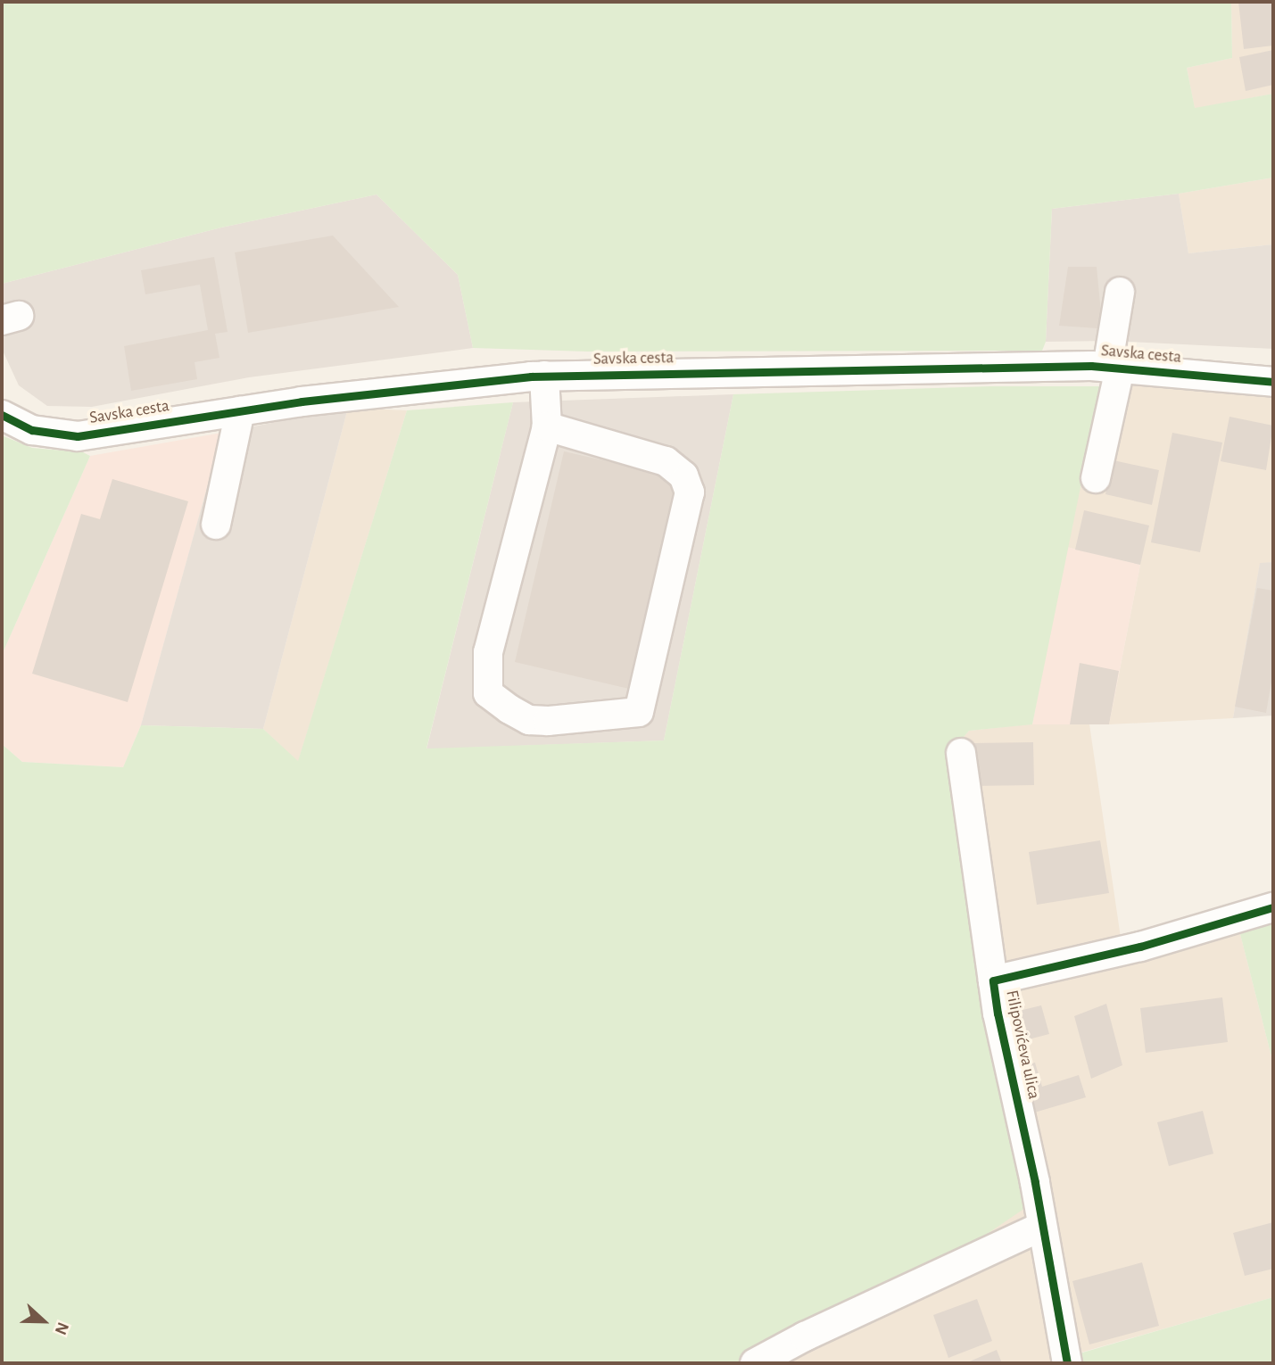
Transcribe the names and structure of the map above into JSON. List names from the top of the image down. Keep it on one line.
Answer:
{"streets":{"street":["Savska cesta","Filipovićeva ulica"]},"north":"right"}
